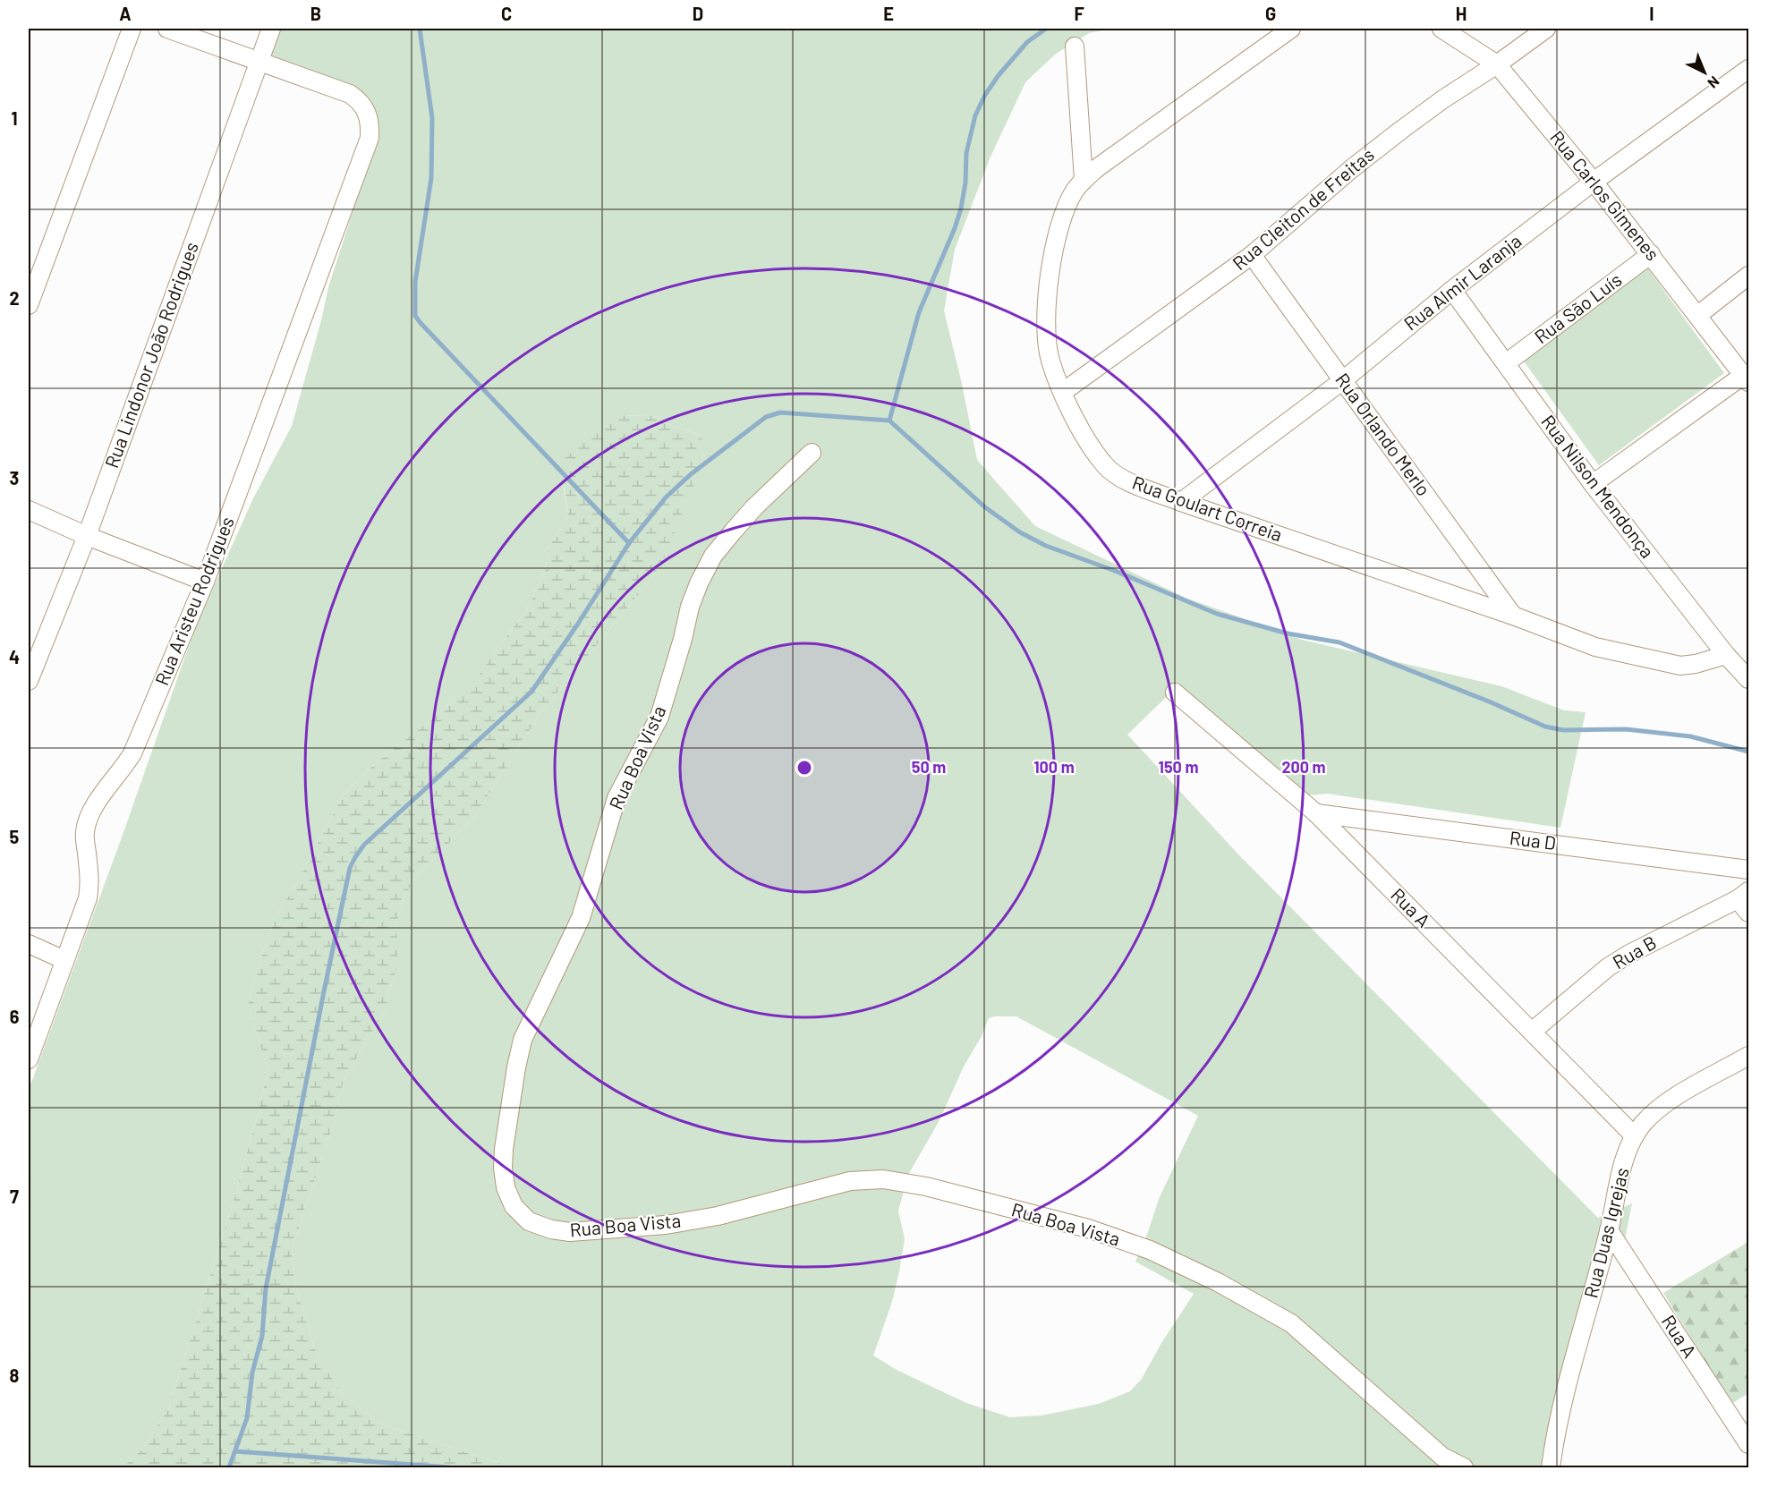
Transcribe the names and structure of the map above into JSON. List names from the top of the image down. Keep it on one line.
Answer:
{"streets":{"street":["Rua Carlos Gimenes","Rua Cleiton de Freitas","Rua Almir Laranja","Rua São Luís","Rua Lindonor João Rodrigues","Rua Orlando Merlo","Rua Nilson Mendonça","Rua Goulart Correia","Rua Aristeu Rodrigues","Rua Boa Vista","Rua D","Rua A","Rua B","Rua Duas Igrejas"]},"crossings":[["Rua Carlos Gimenes","Rua Cleiton de Freitas"],["Rua Carlos Gimenes","Rua Almir Laranja"],["Rua Carlos Gimenes","Rua São Luís"],["Rua Cleiton de Freitas","Rua Orlando Merlo"],["Rua Cleiton de Freitas","Rua Goulart Correia"],["Rua Almir Laranja","Rua Orlando Merlo"],["Rua Almir Laranja","Rua Nilson Mendonça"],["Rua Almir Laranja","Rua Goulart Correia"],["Rua São Luís","Rua Nilson Mendonça"],["Rua Lindonor João Rodrigues","Rua Aristeu Rodrigues"],["Rua Orlando Merlo","Rua Goulart Correia"],["Rua Nilson Mendonça","Rua Goulart Correia"],["Rua D","Rua A"],["Rua A","Rua B"],["Rua A","Rua Duas Igrejas"]],"north":"bottom right","grid":{"columns":["A","B","C","D","E","F","G","H","I"],"rows":["1","2","3","4","5","6","7","8"]},"rings":["50 m","100 m","150 m","200 m"]}
